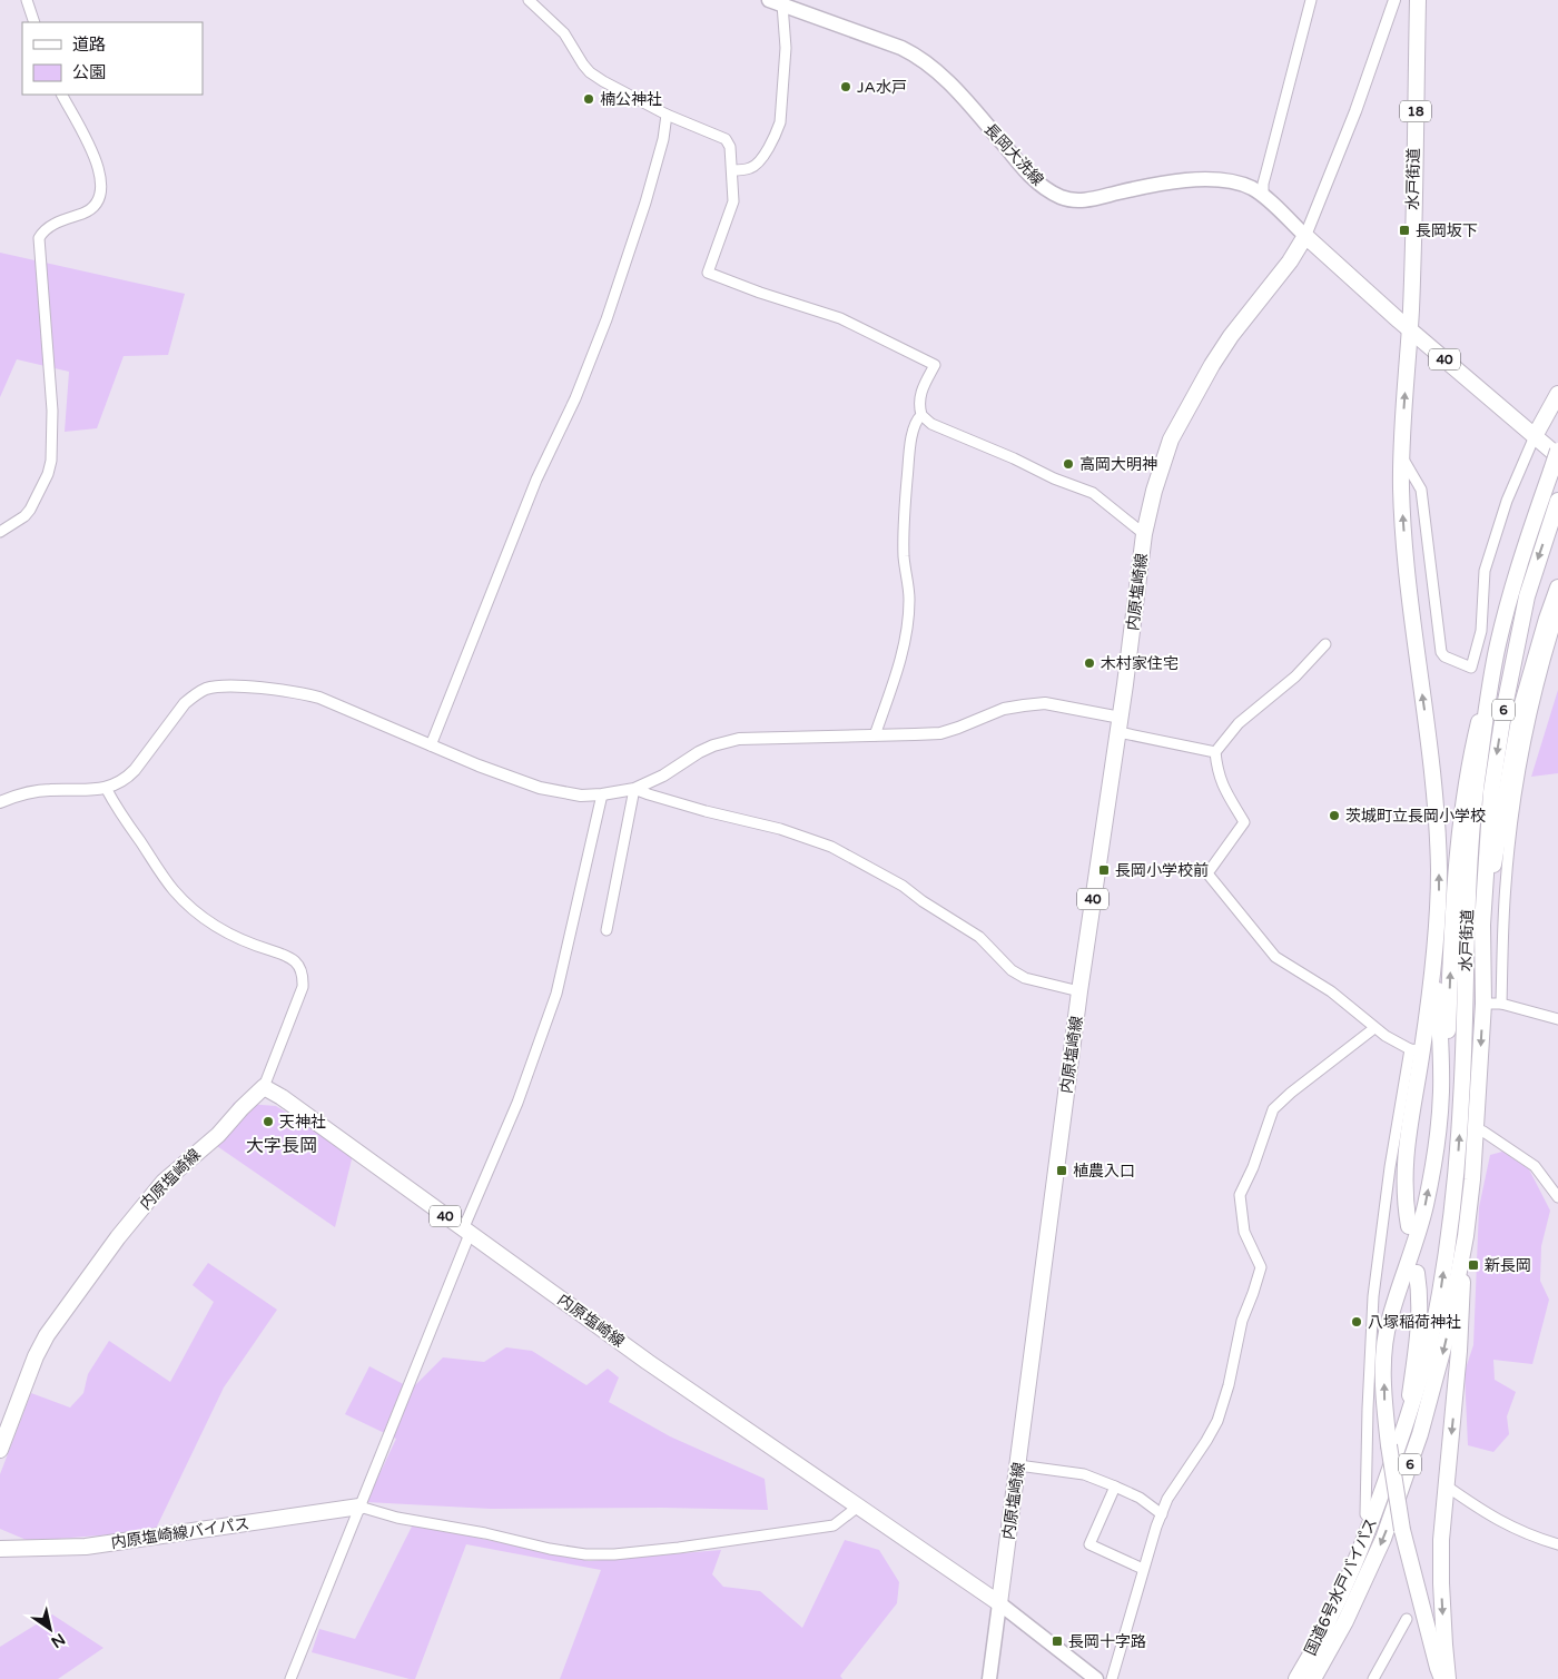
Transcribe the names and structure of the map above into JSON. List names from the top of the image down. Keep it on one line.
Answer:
{"streets":{"main road":["18","長岡大洗線","水戸街道","40","内原塩崎線","6","内原塩崎線バイパス","国道6号水戸バイパス"]},"crossings":[["長岡大洗線","40"],["長岡大洗線","内原塩崎線"],["水戸街道","40"],["水戸街道","6"],["水戸街道","国道6号水戸バイパス"],["40","内原塩崎線"]],"districts":["大字長岡"],"places":{"other":["JA水戸","楠公神社","高岡大明神","木村家住宅","茨城町立長岡小学校","天神社","八塚稲荷神社"],"transit":["長岡坂下","長岡小学校前","植農入口","新長岡","長岡十字路"]},"legend":["道路","公園"],"north":"bottom right"}
